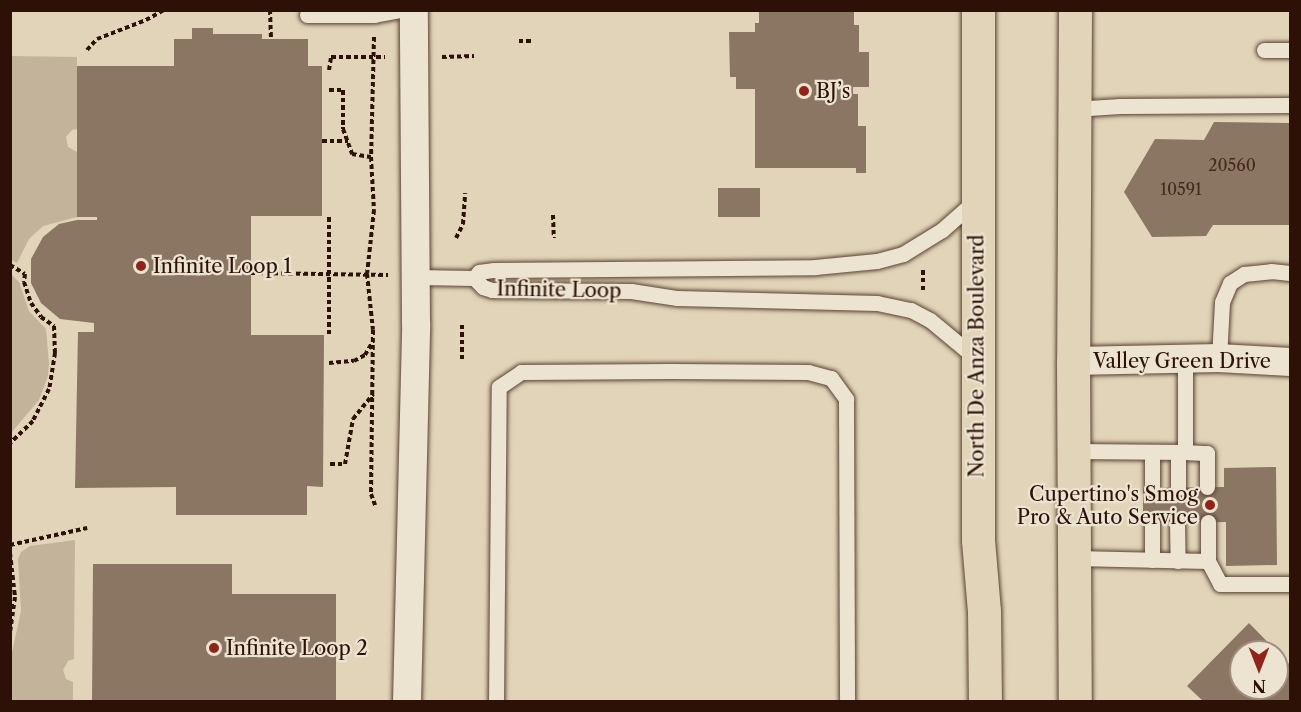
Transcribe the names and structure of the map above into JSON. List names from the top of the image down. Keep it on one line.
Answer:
{"streets":{"main road":["North De Anza Boulevard"],"street":["Valley Green Drive"],"lane":["Infinite Loop"]},"crossings":[["Infinite Loop","North De Anza Boulevard"]],"places":["BJ’s","Infinite Loop 1","Cupertino's Smog Pro & Auto Service","Infinite Loop 2"],"house_numbers":["20560","10591"],"north":"bottom"}
